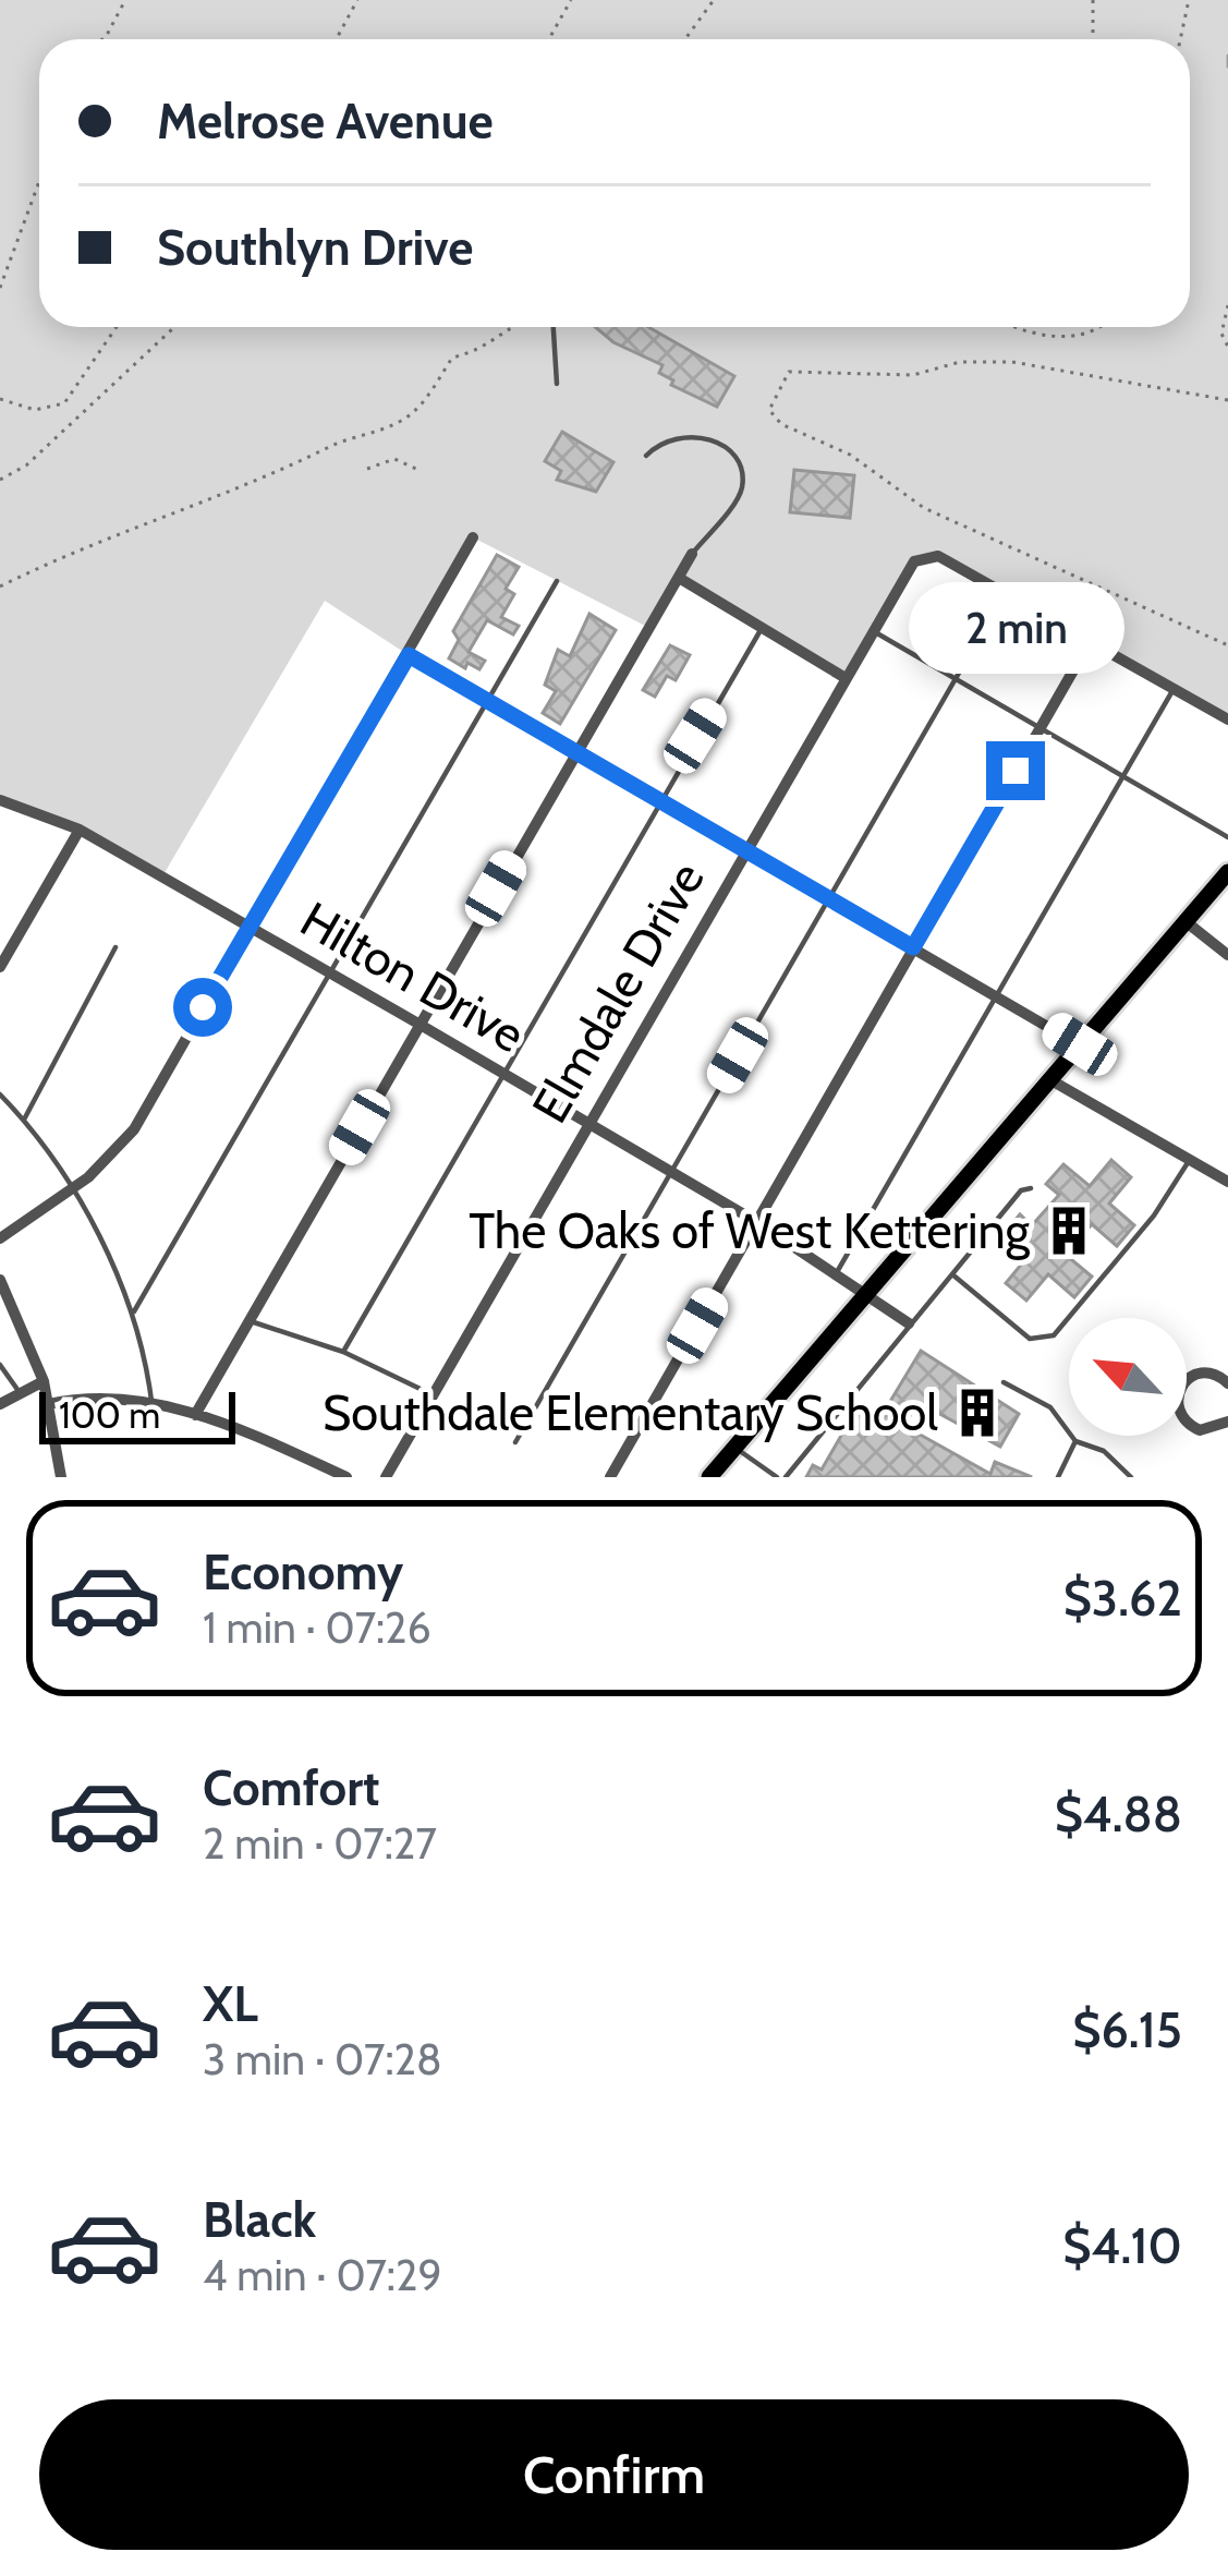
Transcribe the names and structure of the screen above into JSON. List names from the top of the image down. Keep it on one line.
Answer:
{"streets":{"street":["Hilton Drive","Elmdale Drive"]},"crossings":[["Hilton Drive","Elmdale Drive"]],"places":{"building":["The Oaks of West Kettering","Southdale Elementary School"]},"scale_bar":"100 m","north":"top left","page":{"banner":["Melrose Avenue","Southlyn Drive"],"bubble":"2 min","scale":"100 m","list":[{"name":"Economy","note":"1 min · 07:26","value":"$3.62"},{"name":"Comfort","note":"2 min · 07:27","value":"$4.88"},{"name":"XL","note":"3 min · 07:28","value":"$6.15"},{"name":"Black","note":"4 min · 07:29","value":"$4.10"}],"buttons":"Confirm"}}
